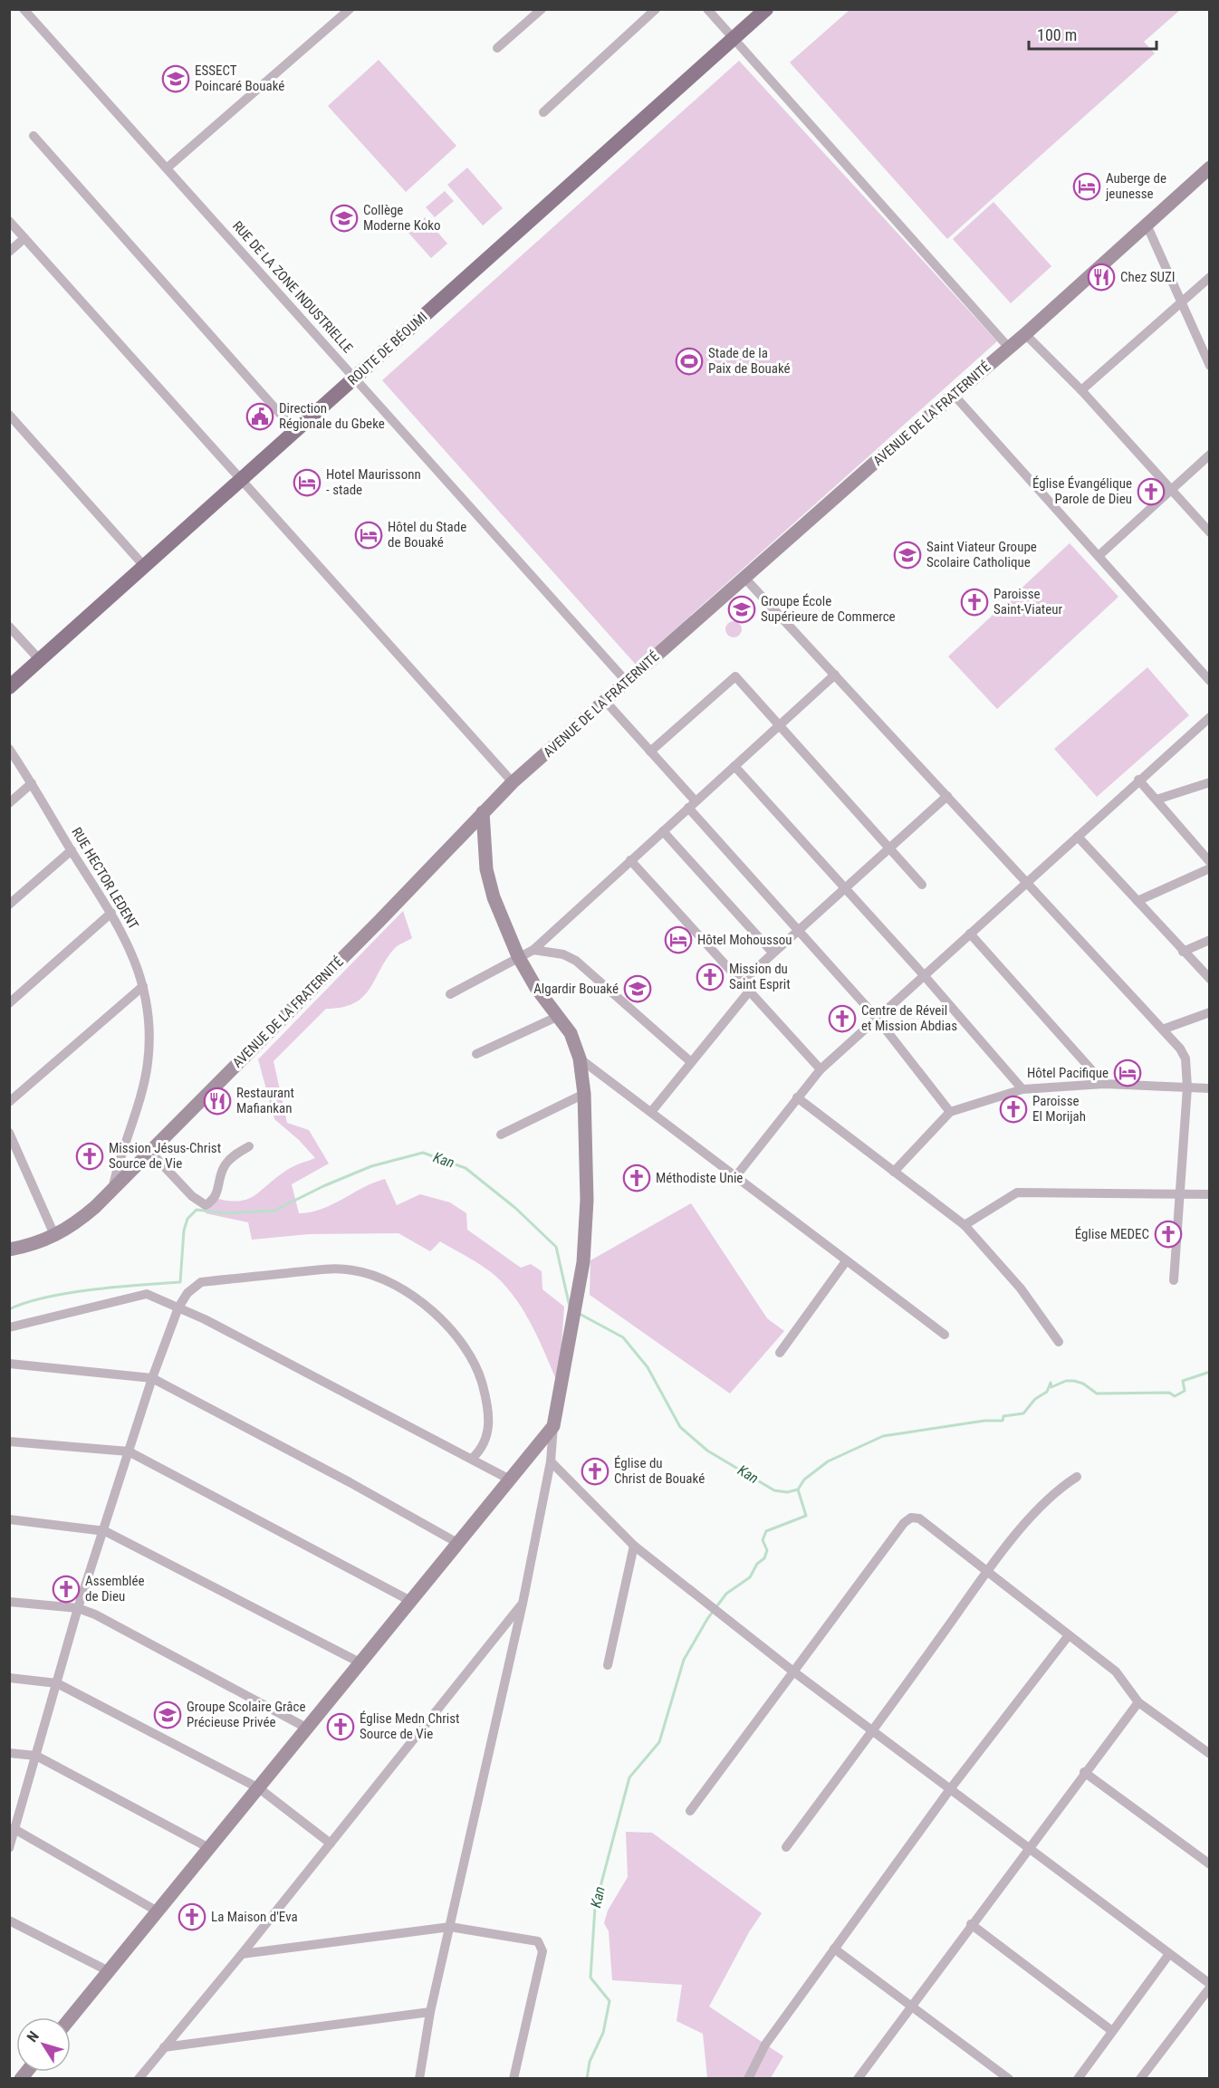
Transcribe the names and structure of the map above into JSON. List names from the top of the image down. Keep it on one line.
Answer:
{"streets":{"main road":["ROUTE DE BÉOUMI"],"street":["RUE DE LA ZONE INDUSTRIELLE","AVENUE DE LA FRATERNITÉ","RUE HECTOR LEDENT"]},"crossings":[["RUE DE LA ZONE INDUSTRIELLE","ROUTE DE BÉOUMI"],["RUE DE LA ZONE INDUSTRIELLE","AVENUE DE LA FRATERNITÉ"],["AVENUE DE LA FRATERNITÉ","RUE HECTOR LEDENT"]],"water":["Kan"],"places":{"school or university":["ESSECT Poincaré Bouaké","Collège Moderne Koko","Saint Viateur Groupe Scolaire Catholique","Groupe École Supérieure de Commerce","Algardir Bouaké","Groupe Scolaire Grâce Précieuse Privée"],"hotel":["Auberge de jeunesse","Hotel Maurissonn - stade","Hôtel du Stade de Bouaké","Hôtel Mohoussou","Hôtel Pacifique"],"restaurant":["Chez SUZI","Restaurant Mafiankan"],"sports":["Stade de la Paix de Bouaké"],"public building":["Direction Régionale du Gbeke"],"church":["Église Évangélique Parole de Dieu","Paroisse Saint-Viateur","Mission du Saint Esprit","Centre de Réveil et Mission Abdias","Paroisse El Morijah","Mission Jésus-Christ Source de Vie","Méthodiste Unie","Église MEDEC","Église du Christ de Bouaké","Assemblée de Dieu","Église Medn Christ Source de Vie","La Maison d'Eva"]},"scale_bar":"100 m","north":"top left"}
